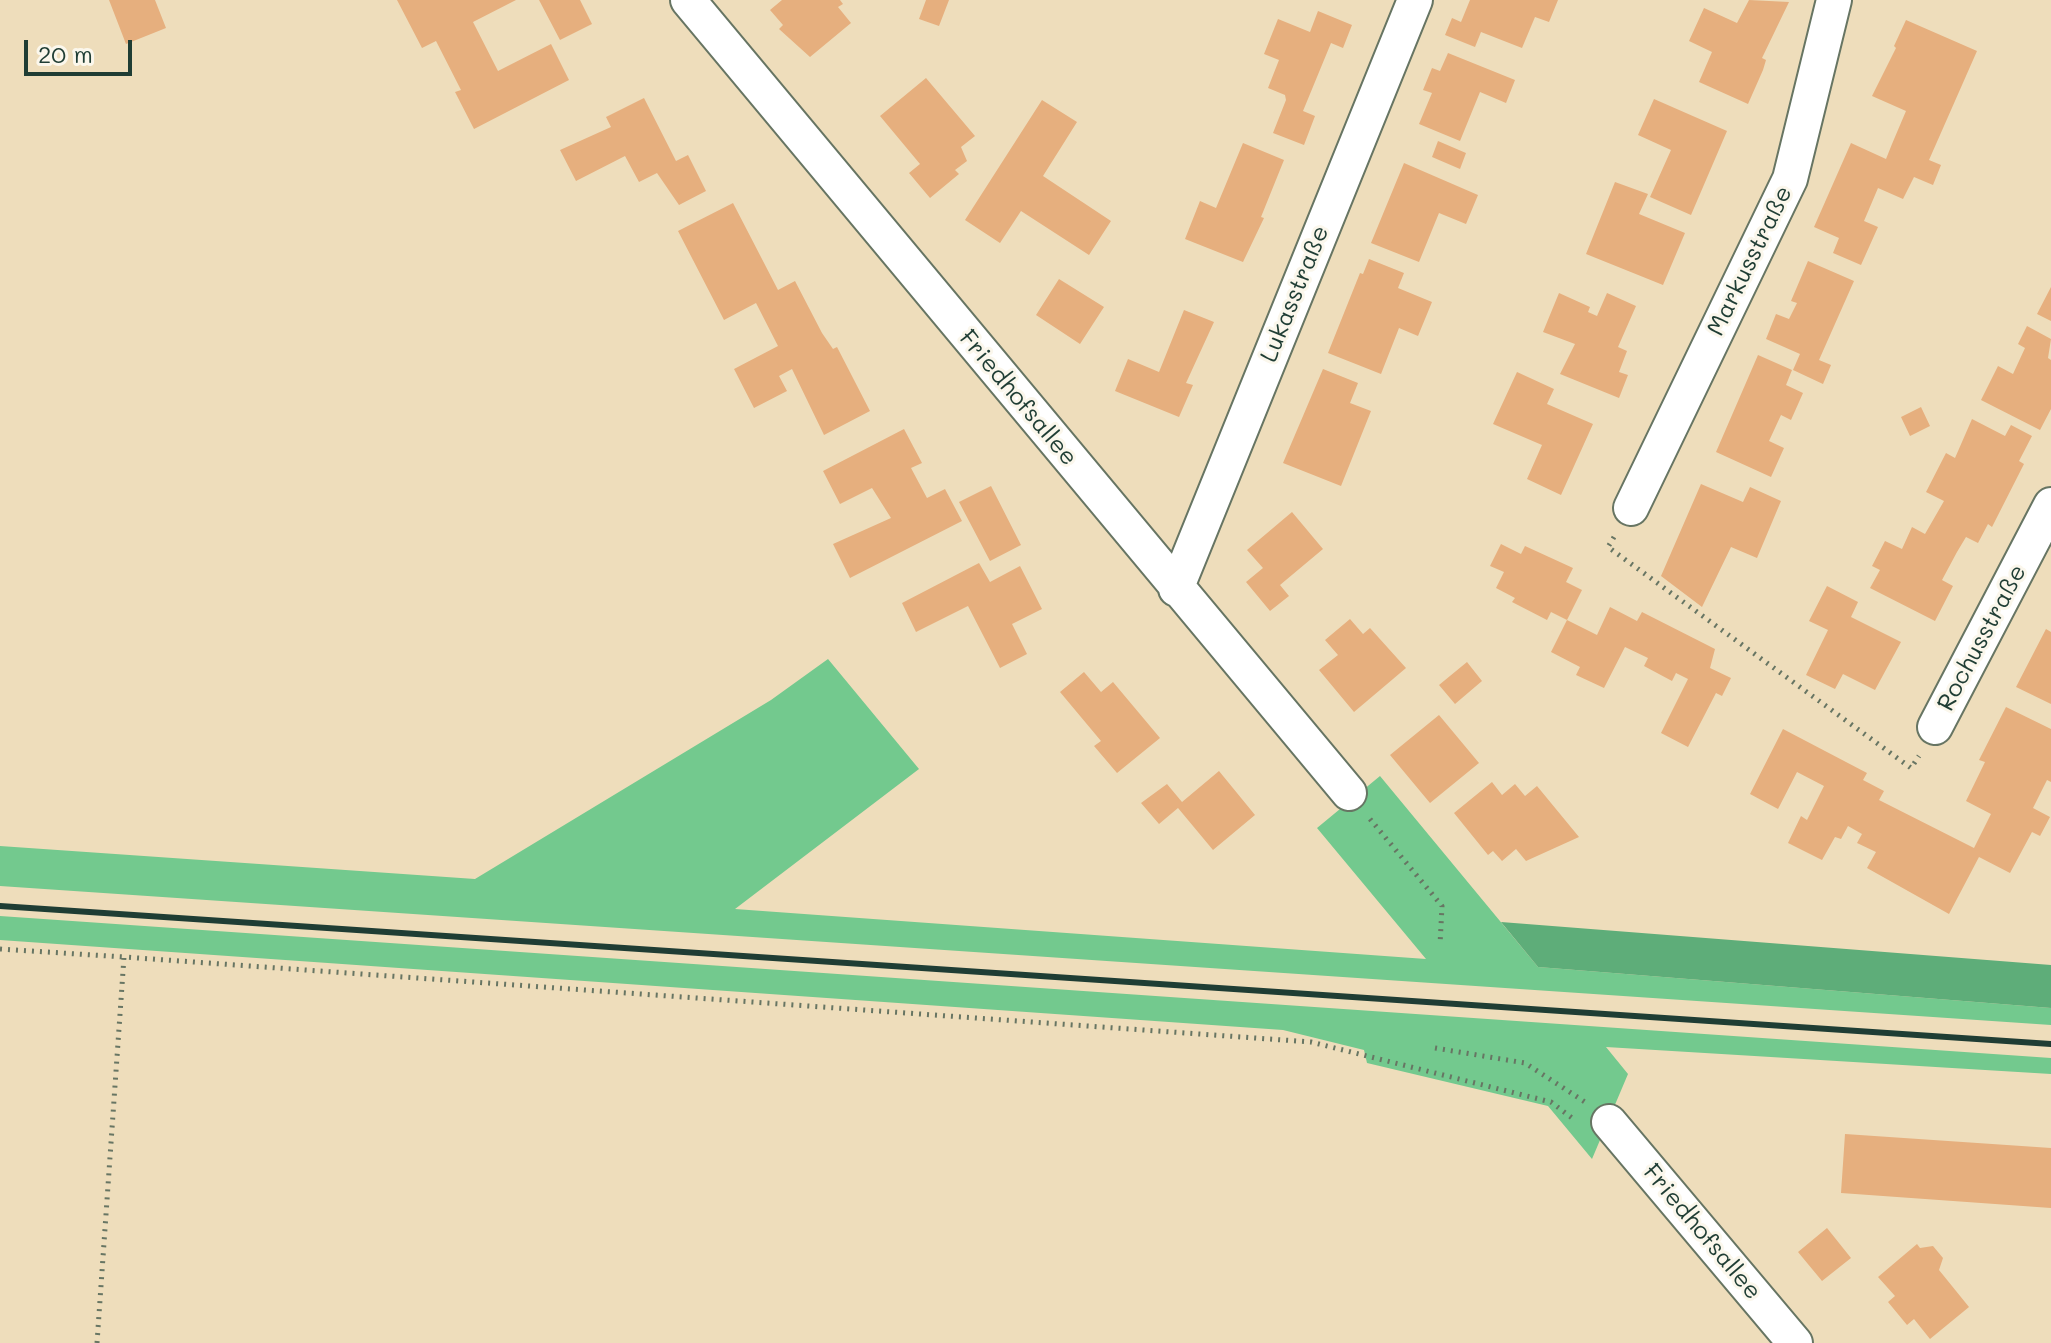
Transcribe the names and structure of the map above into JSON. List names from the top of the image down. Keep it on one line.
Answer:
{"streets":{"street":["Markusstraße","Lukasstraße","Friedhofsallee","Rochusstraße"]},"crossings":[["Lukasstraße","Friedhofsallee"]],"scale_bar":"20 m"}
